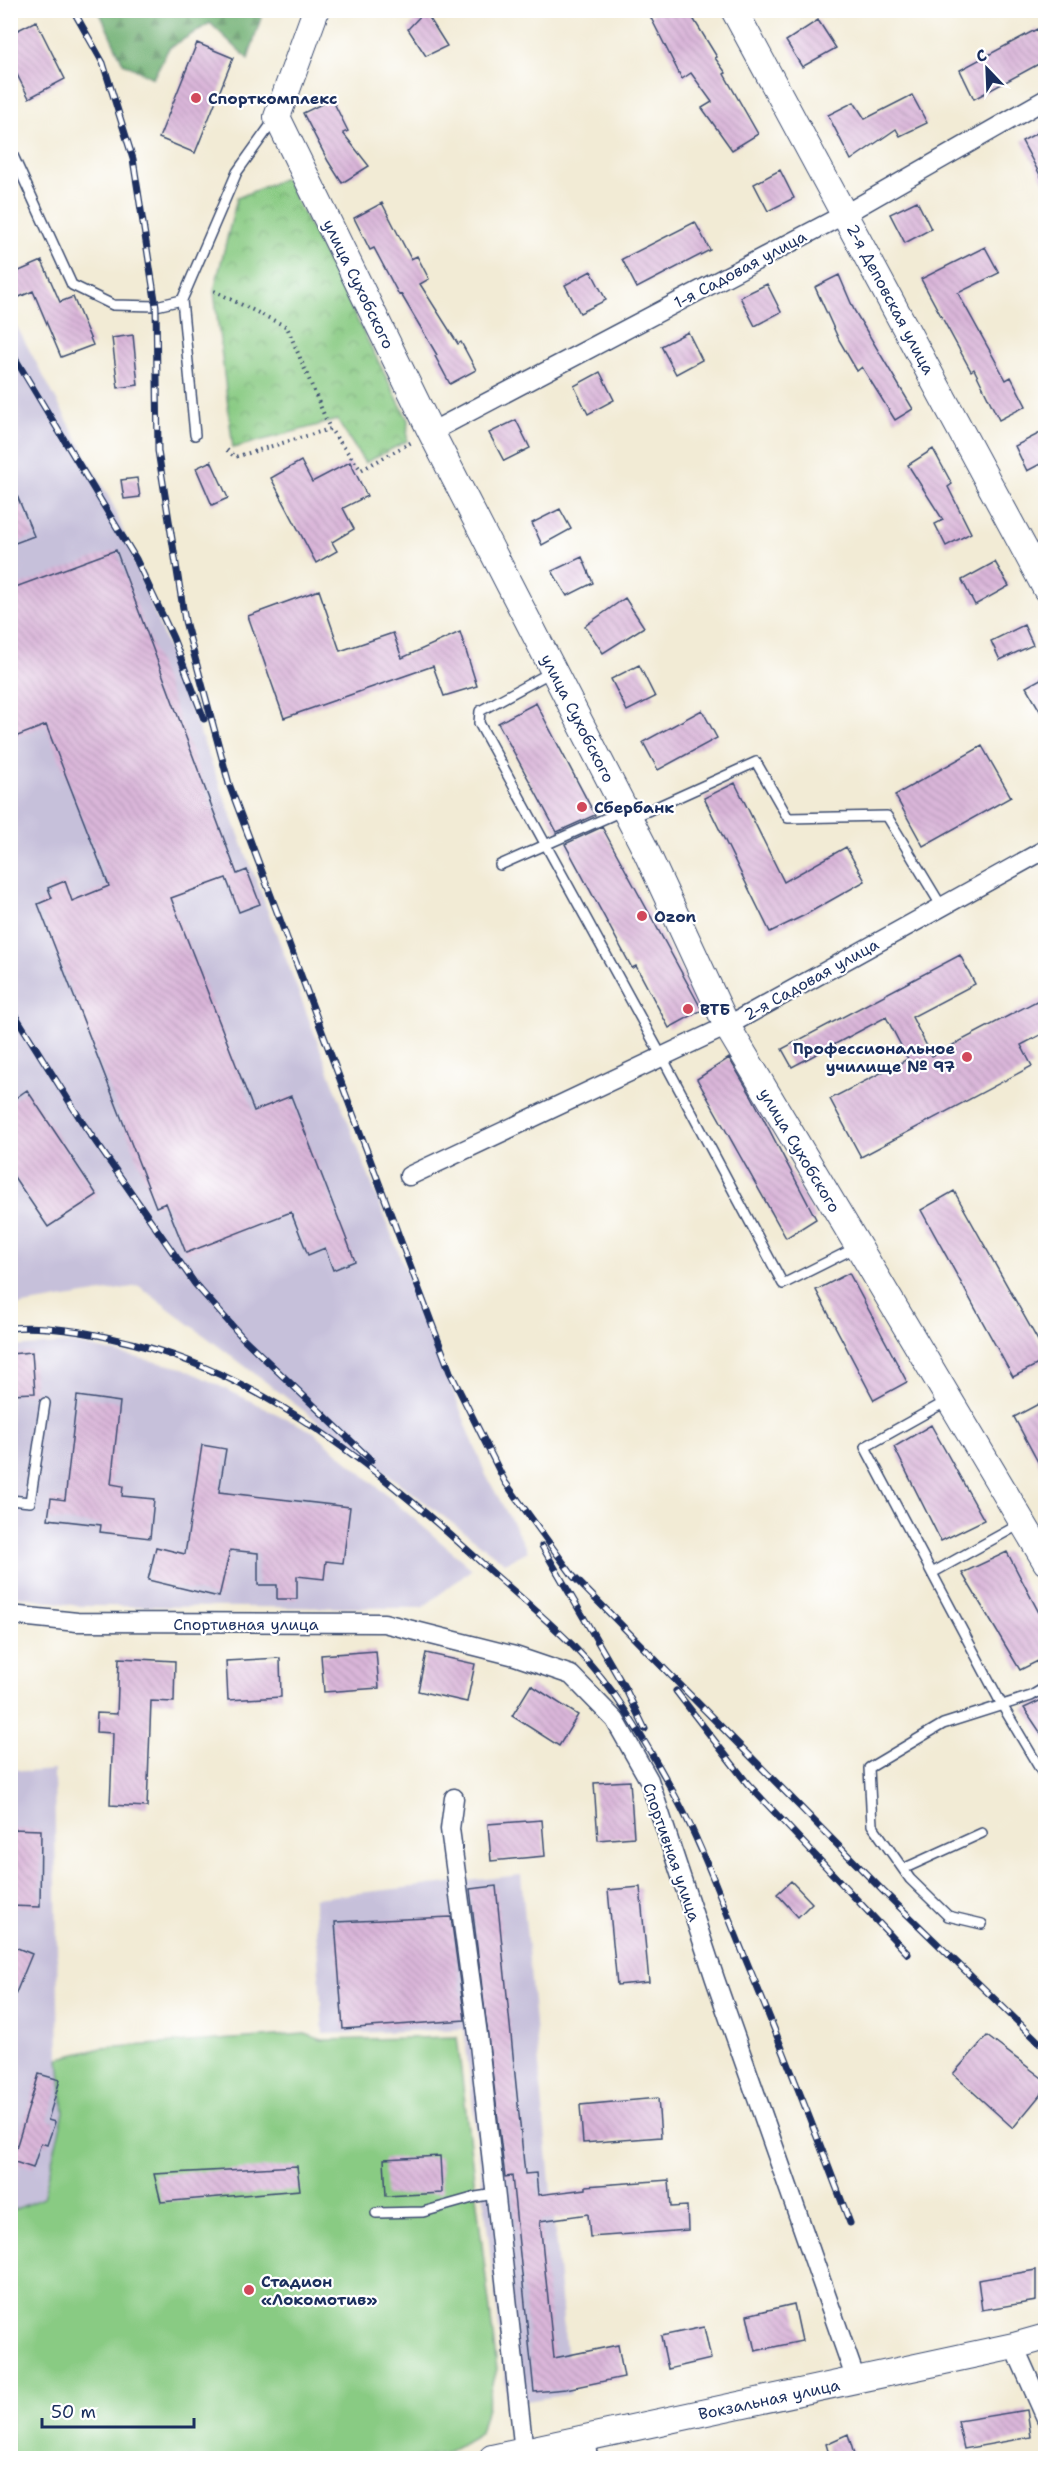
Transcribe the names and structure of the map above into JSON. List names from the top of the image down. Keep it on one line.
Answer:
{"streets":{"street":["1-я Садовая улица","улица Сухобского","2-я Деповская улица","2-я Садовая улица","Спортивная улица","Вокзальная улица"]},"crossings":[["1-я Садовая улица","улица Сухобского"],["1-я Садовая улица","2-я Деповская улица"],["улица Сухобского","2-я Садовая улица"],["Спортивная улица","Вокзальная улица"]],"places":["Спорткомплекс","Сбербанк","Ozon","ВТБ","Профессиональное училище № 97","Стадион «Локомотив»"],"scale_bar":"50 m","north":"top left"}
